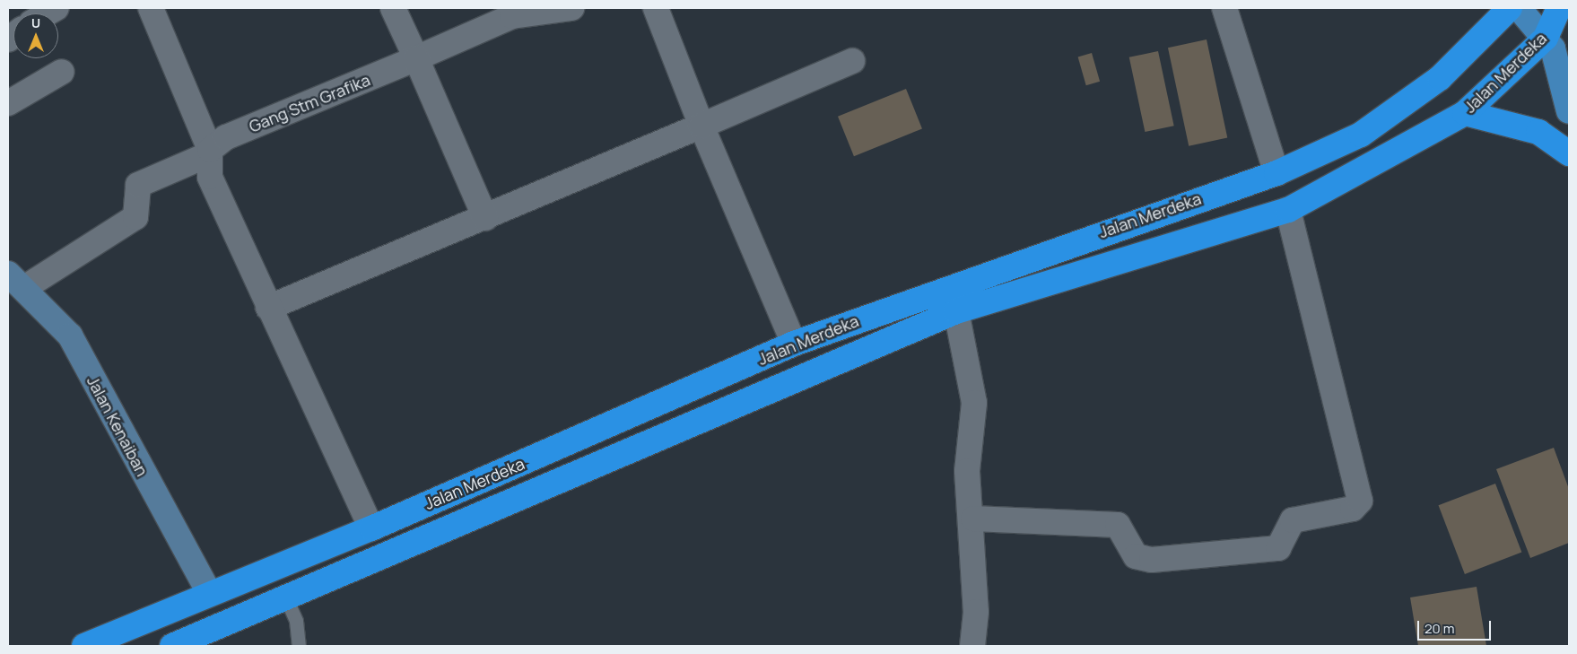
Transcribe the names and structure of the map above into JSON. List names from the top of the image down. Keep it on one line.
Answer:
{"streets":{"highway":["Jalan Merdeka"],"street":["Gang Stm Grafika","Jalan Kenaiban"]},"crossings":[["Jalan Merdeka","Jalan Kenaiban"],["Gang Stm Grafika","Jalan Kenaiban"]],"scale_bar":"20 m","north":"top"}
